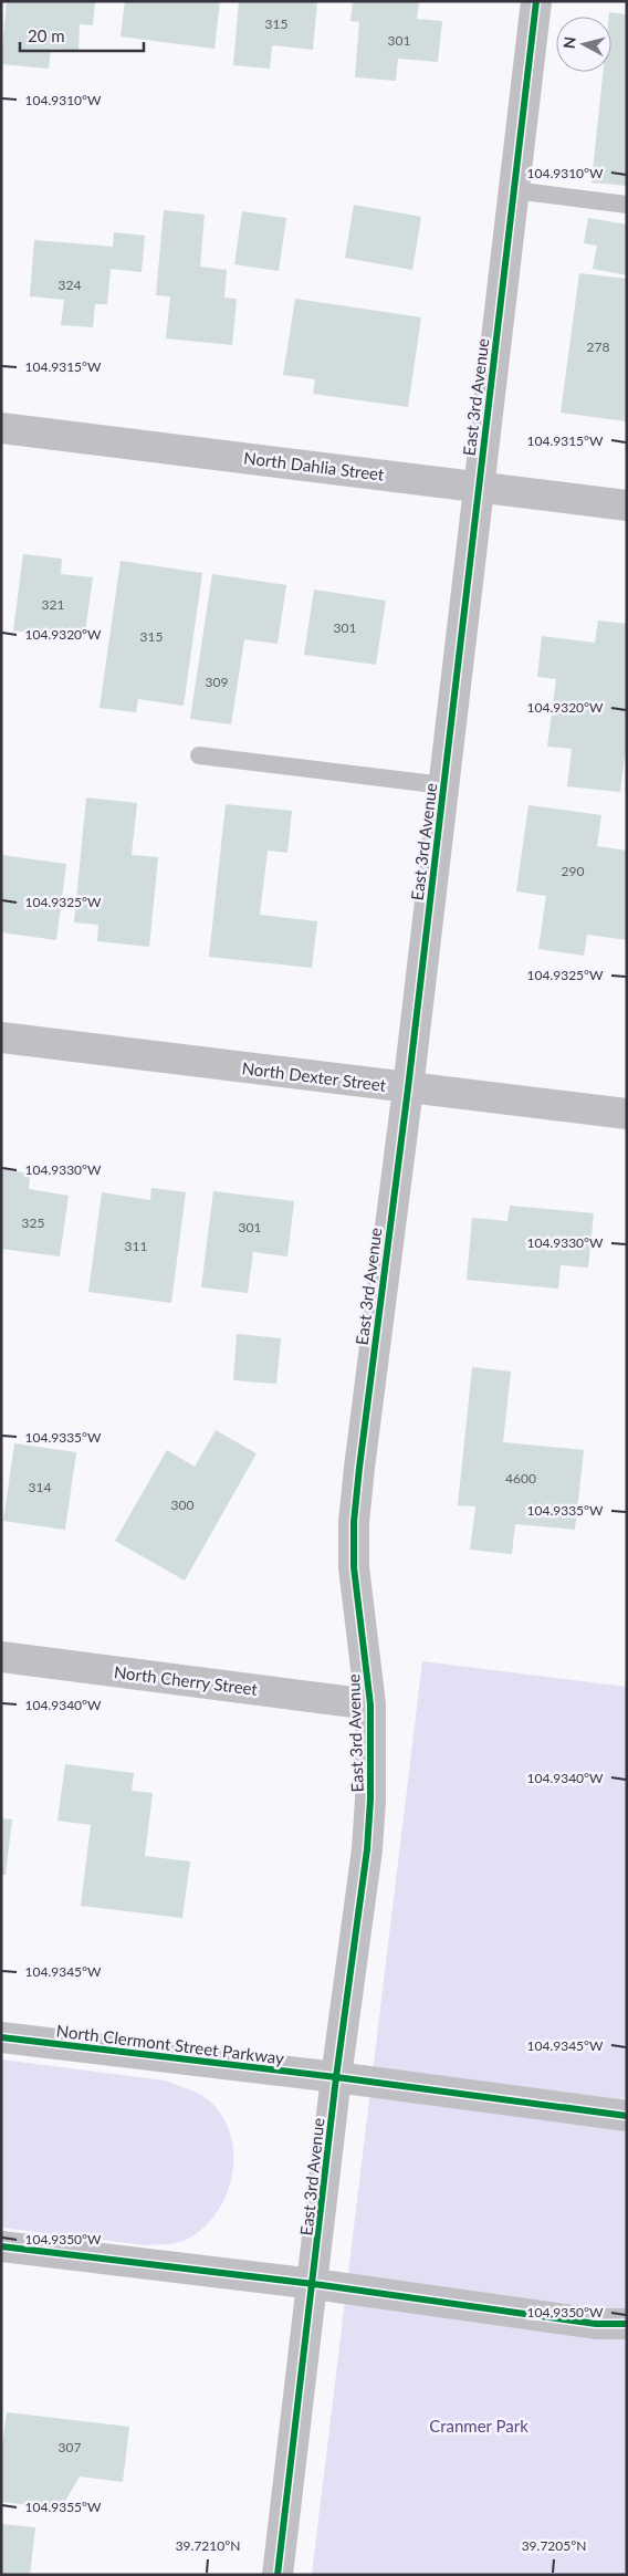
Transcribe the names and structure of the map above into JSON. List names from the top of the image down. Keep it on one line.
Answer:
{"streets":{"street":["East 3rd Avenue","North Dahlia Street","North Dexter Street","North Cherry Street","North Clermont Street Parkway"]},"crossings":[["East 3rd Avenue","North Dahlia Street"],["East 3rd Avenue","North Dexter Street"],["East 3rd Avenue","North Cherry Street"],["East 3rd Avenue","North Clermont Street Parkway"]],"parks":["Cranmer Park"],"house_numbers":["315","301","324","278","321","301","315","309","290","325","301","311","4600","314","300","307"],"scale_bar":"20 m","north":"left","coordinates":["104.9310°W","104.9315°W","104.9320°W","104.9325°W","104.9330°W","104.9335°W","104.9340°W","104.9345°W","104.9350°W","104.9355°W","39.7210°N","39.7205°N"]}
